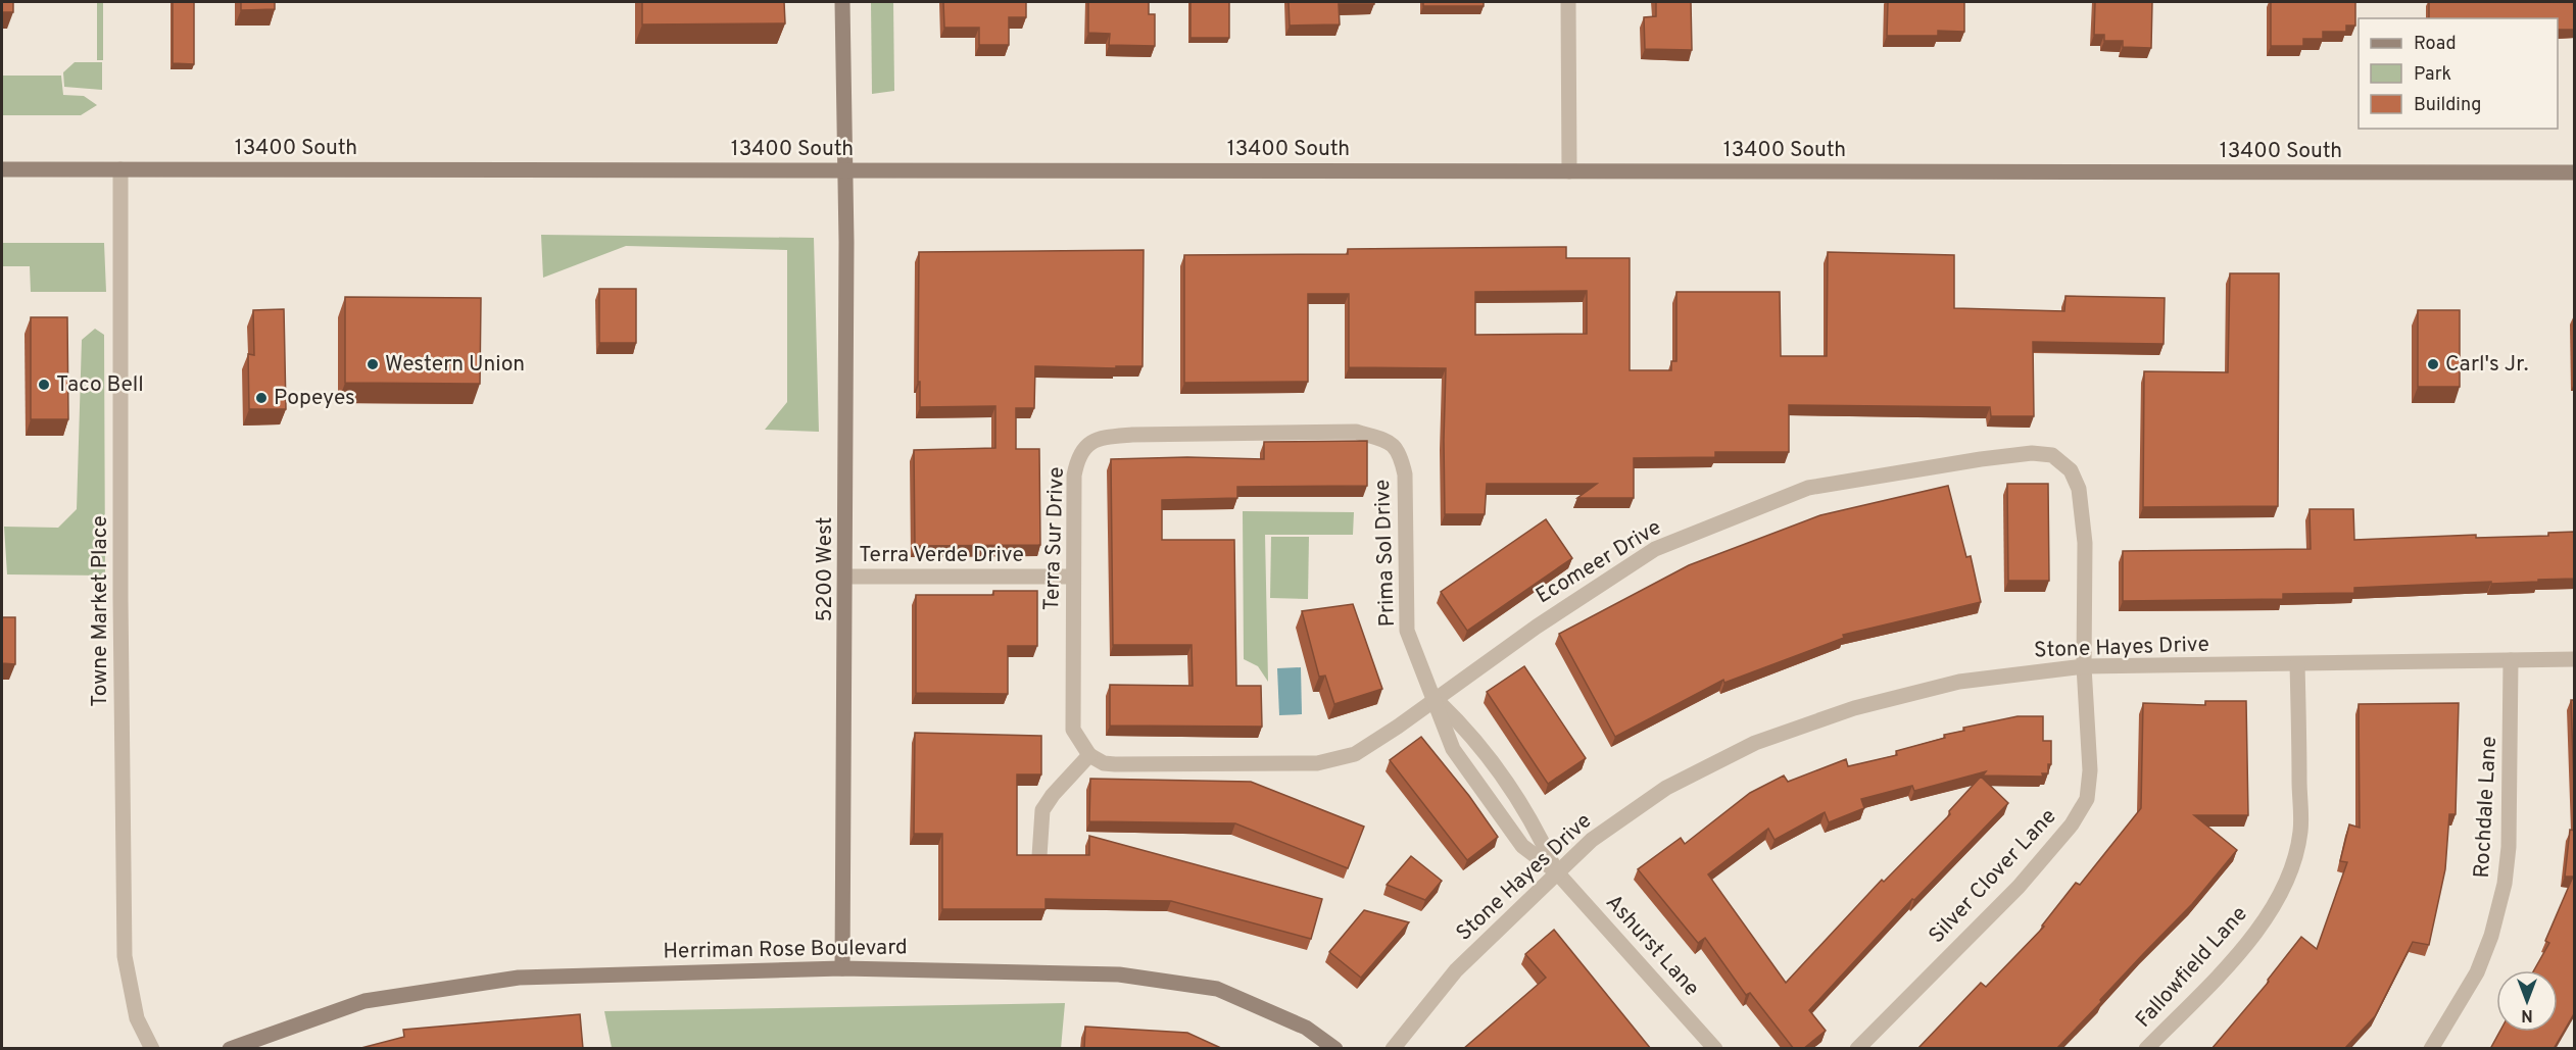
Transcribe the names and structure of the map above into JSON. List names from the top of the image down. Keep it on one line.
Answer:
{"streets":{"main road":["13400 South","5200 West","Herriman Rose Boulevard"],"street":["Terra Sur Drive","Prima Sol Drive","Terra Verde Drive","Ecomeer Drive","Towne Market Place","Stone Hayes Drive","Rochdale Lane","Silver Clover Lane","Ashurst Lane","Fallowfield Lane"]},"crossings":[["13400 South","5200 West"],["13400 South","Towne Market Place"],["Terra Sur Drive","Prima Sol Drive"],["Terra Sur Drive","Terra Verde Drive"],["Terra Sur Drive","Ecomeer Drive"],["Prima Sol Drive","Ecomeer Drive"],["Prima Sol Drive","Stone Hayes Drive"],["Prima Sol Drive","Ashurst Lane"],["Terra Verde Drive","5200 West"],["Ecomeer Drive","Stone Hayes Drive"],["Ecomeer Drive","Silver Clover Lane"],["5200 West","Herriman Rose Boulevard"],["Stone Hayes Drive","Rochdale Lane"],["Stone Hayes Drive","Silver Clover Lane"],["Stone Hayes Drive","Ashurst Lane"],["Stone Hayes Drive","Fallowfield Lane"]],"places":["Western Union","Carl's Jr.","Taco Bell","Popeyes"],"legend":["Road","Park","Building"],"north":"bottom"}
